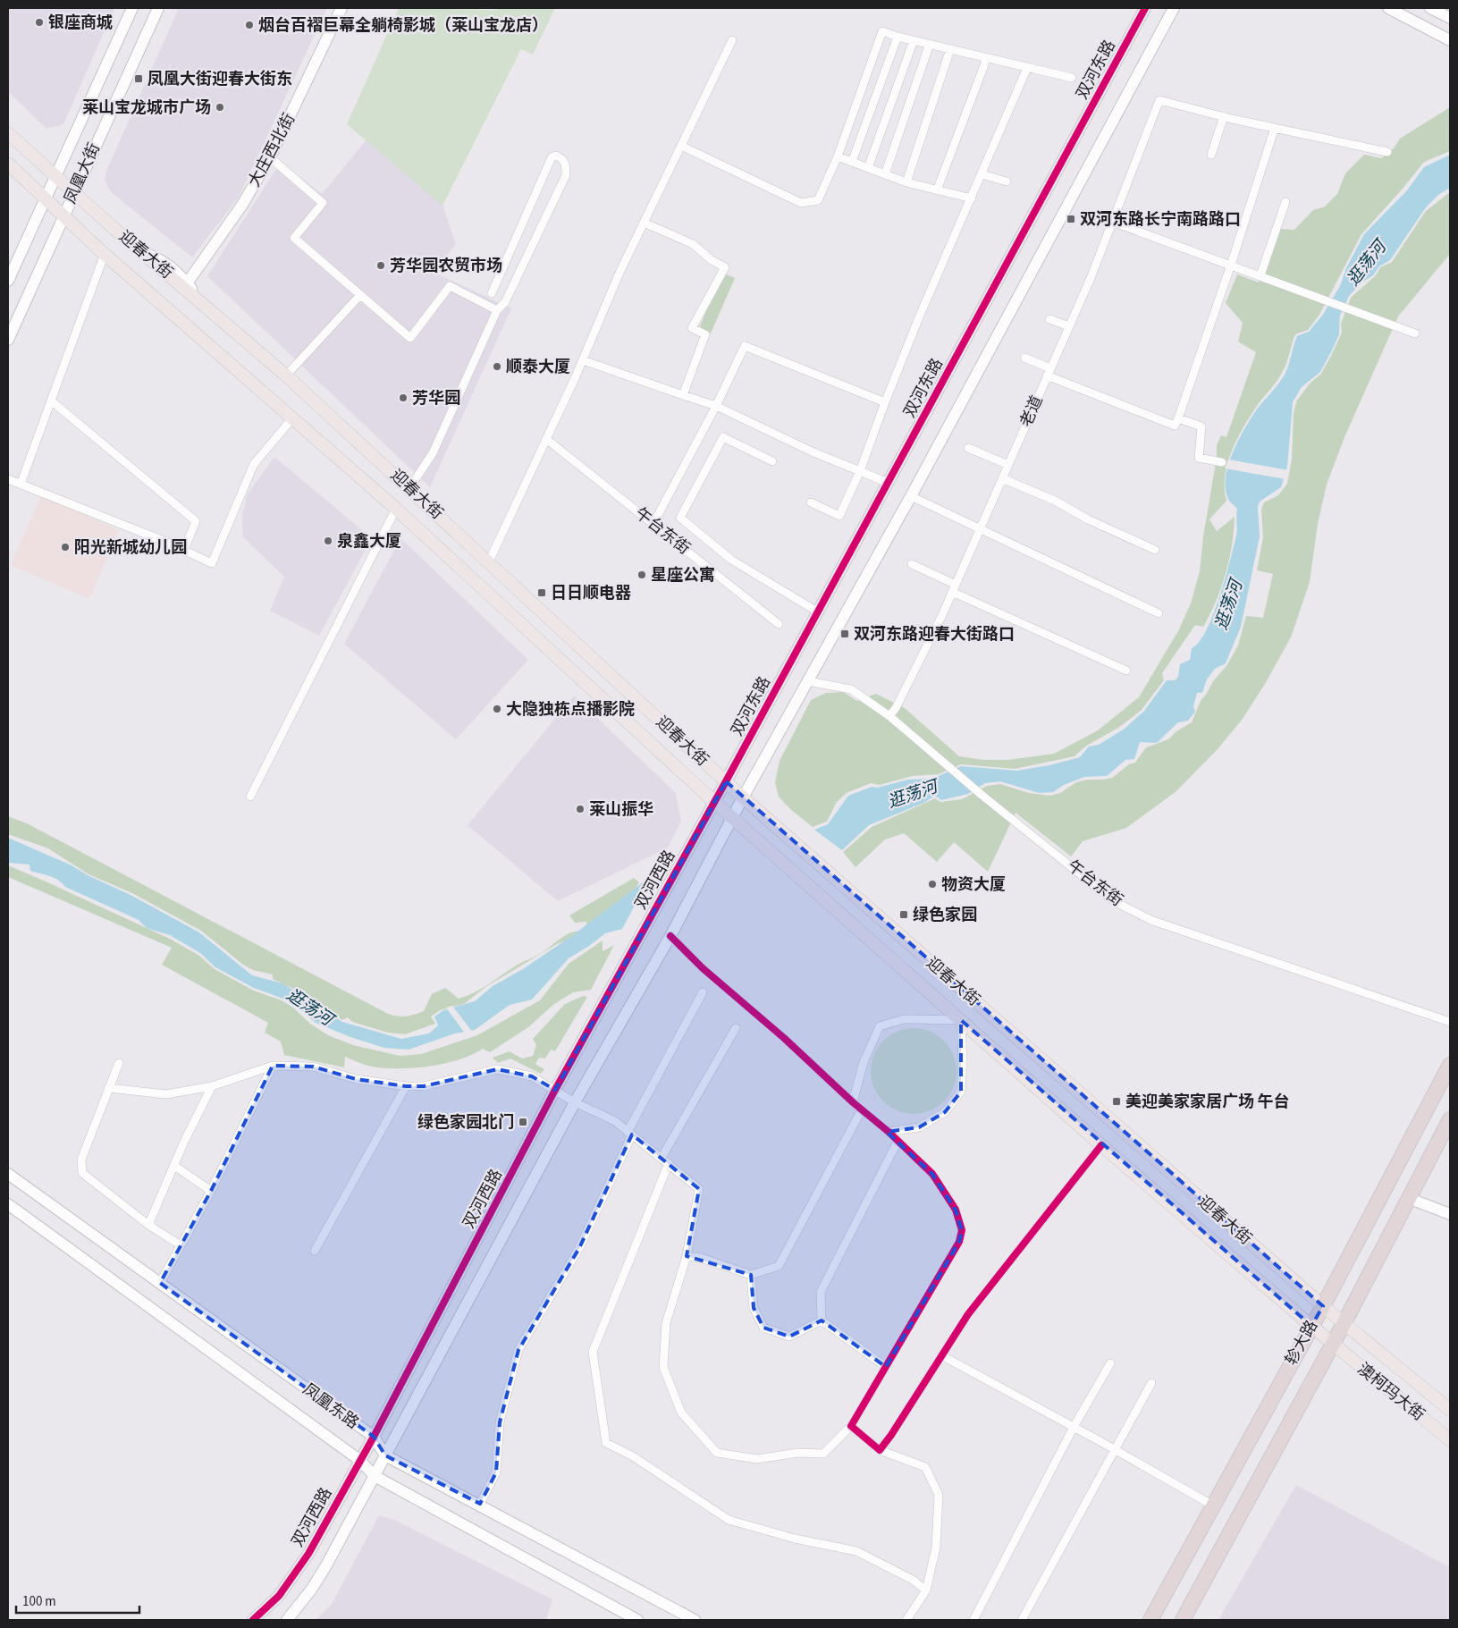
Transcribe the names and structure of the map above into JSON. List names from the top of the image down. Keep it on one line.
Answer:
{"streets":{"highway":["轸大路"],"main road":["迎春大街","澳柯玛大街"],"street":["双河东路","大庄西北街","凤凰大街","老道","午台东街","双河西路","凤凰东路"]},"crossings":[["双河东路","迎春大街"],["双河东路","双河西路"],["凤凰大街","迎春大街"],["迎春大街","双河西路"],["迎春大街","轸大路"],["迎春大街","澳柯玛大街"],["老道","午台东街"],["双河西路","凤凰东路"],["轸大路","澳柯玛大街"]],"water":["逛荡河"],"places":{"other":["银座商城","烟台百褶巨幕全躺椅影城（莱山宝龙店）","莱山宝龙城市广场","芳华园农贸市场","顺泰大厦","芳华园","泉鑫大厦","阳光新城幼儿园","星座公寓","大隐独栋点播影院","莱山振华","物资大厦"],"transit":["凤凰大街迎春大街东","双河东路长宁南路路口","日日顺电器","双河东路迎春大街路口","绿色家园","美迎美家家居广场 午台","绿色家园北门"]},"scale_bar":"100 m"}
